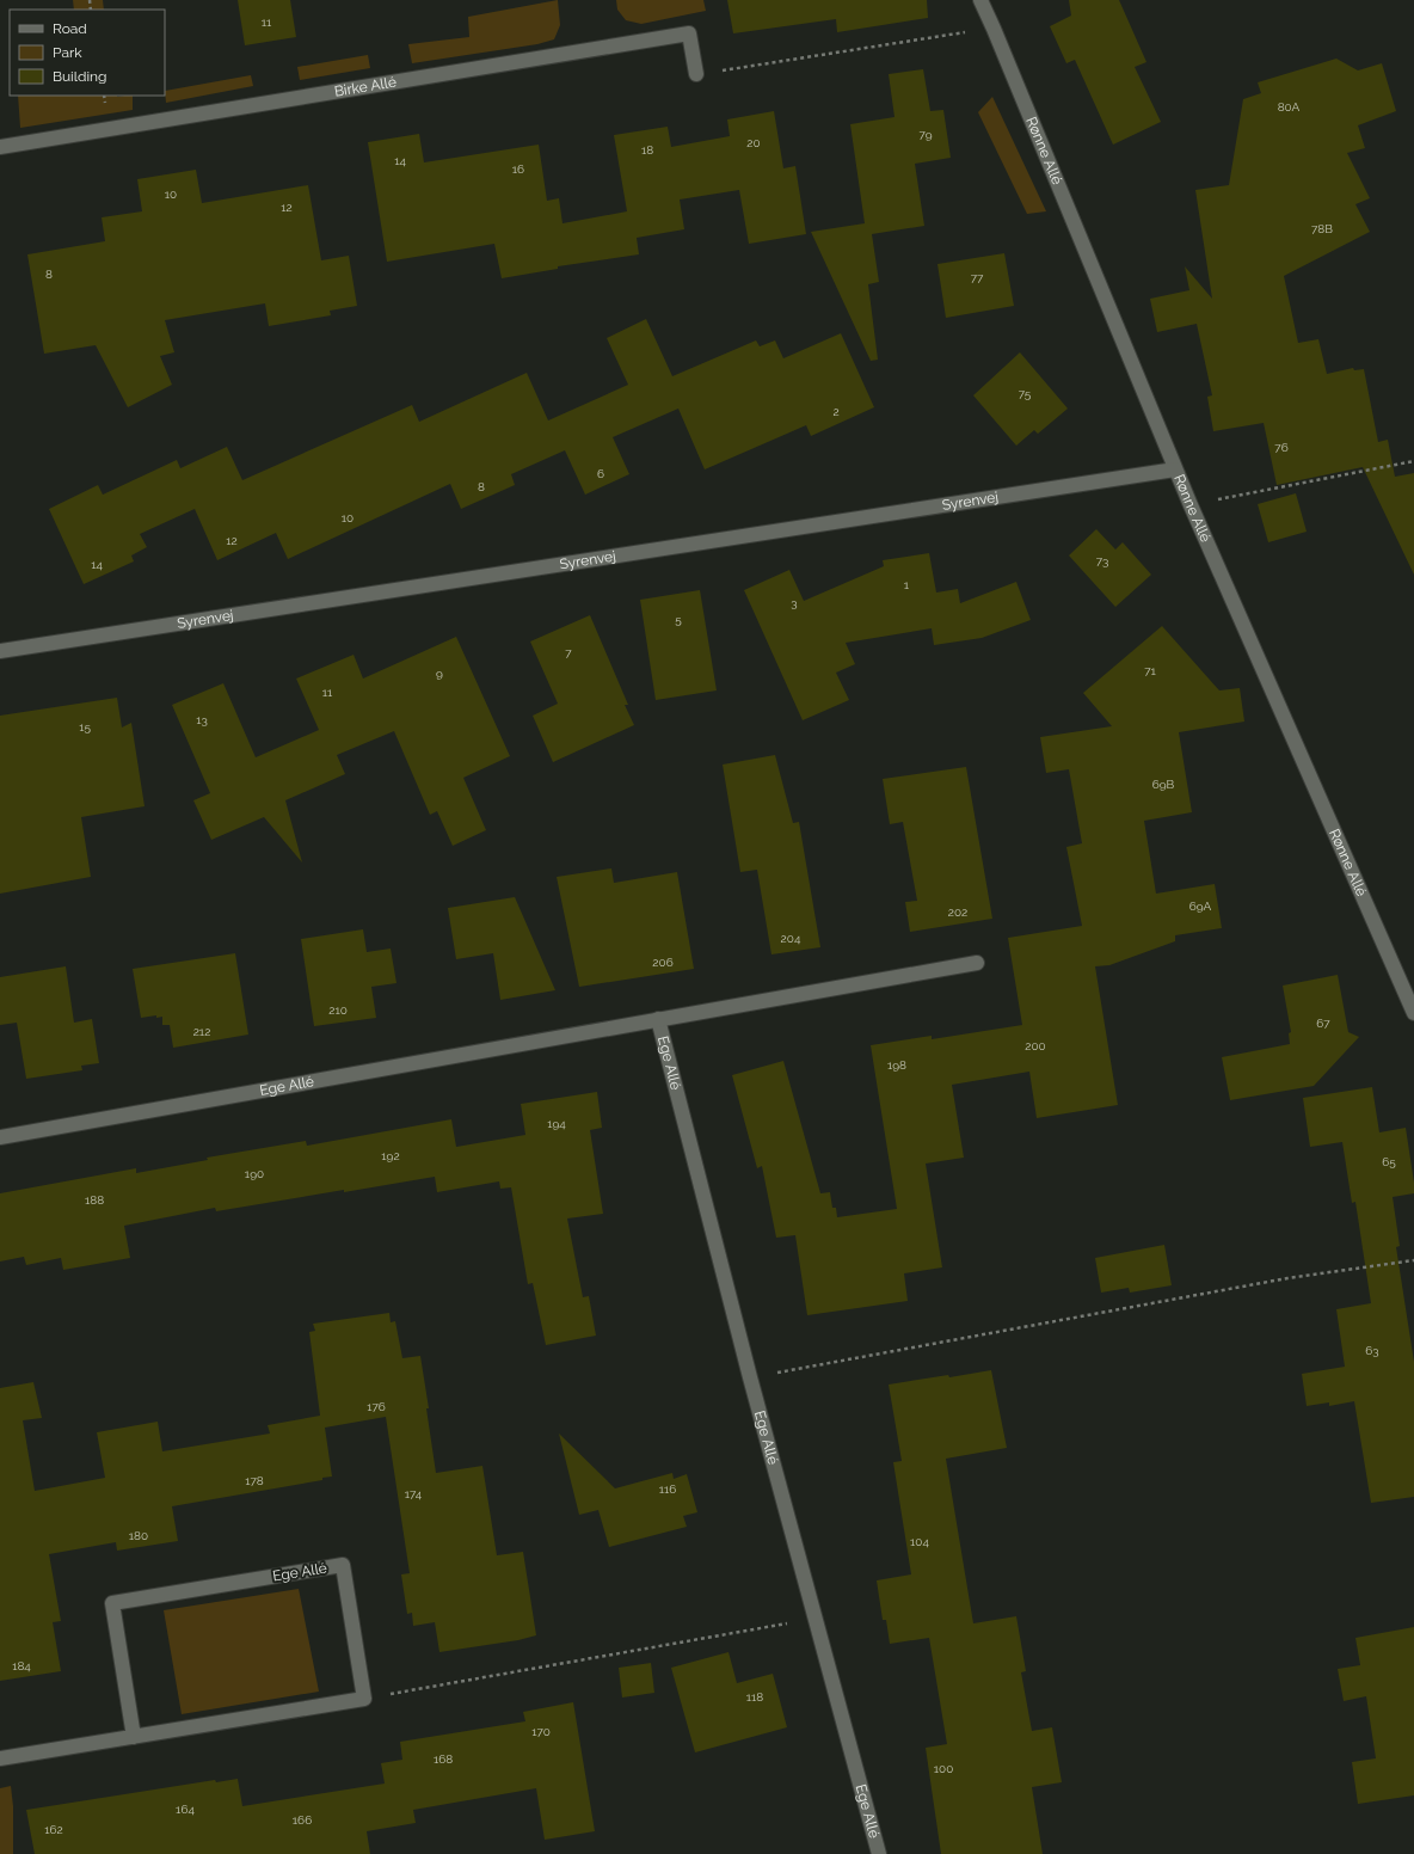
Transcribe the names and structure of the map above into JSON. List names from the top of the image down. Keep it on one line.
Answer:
{"streets":{"street":["Birke Allé","Rønne Allé","Syrenvej","Ege Allé"]},"crossings":[["Rønne Allé","Syrenvej"]],"house_numbers":["11","80A","79","20","18","14","16","10","12","78B","8","77","75","2","76","6","8","10","12","73","14","1","3","5","7","71","9","11","13","15","69B","69A","202","204","206","210","67","212","200","198","194","192","65","190","188","63","176","178","116","174","180","104","184","118","170","168","100","164","166","162"],"legend":["Road","Park","Building"]}
